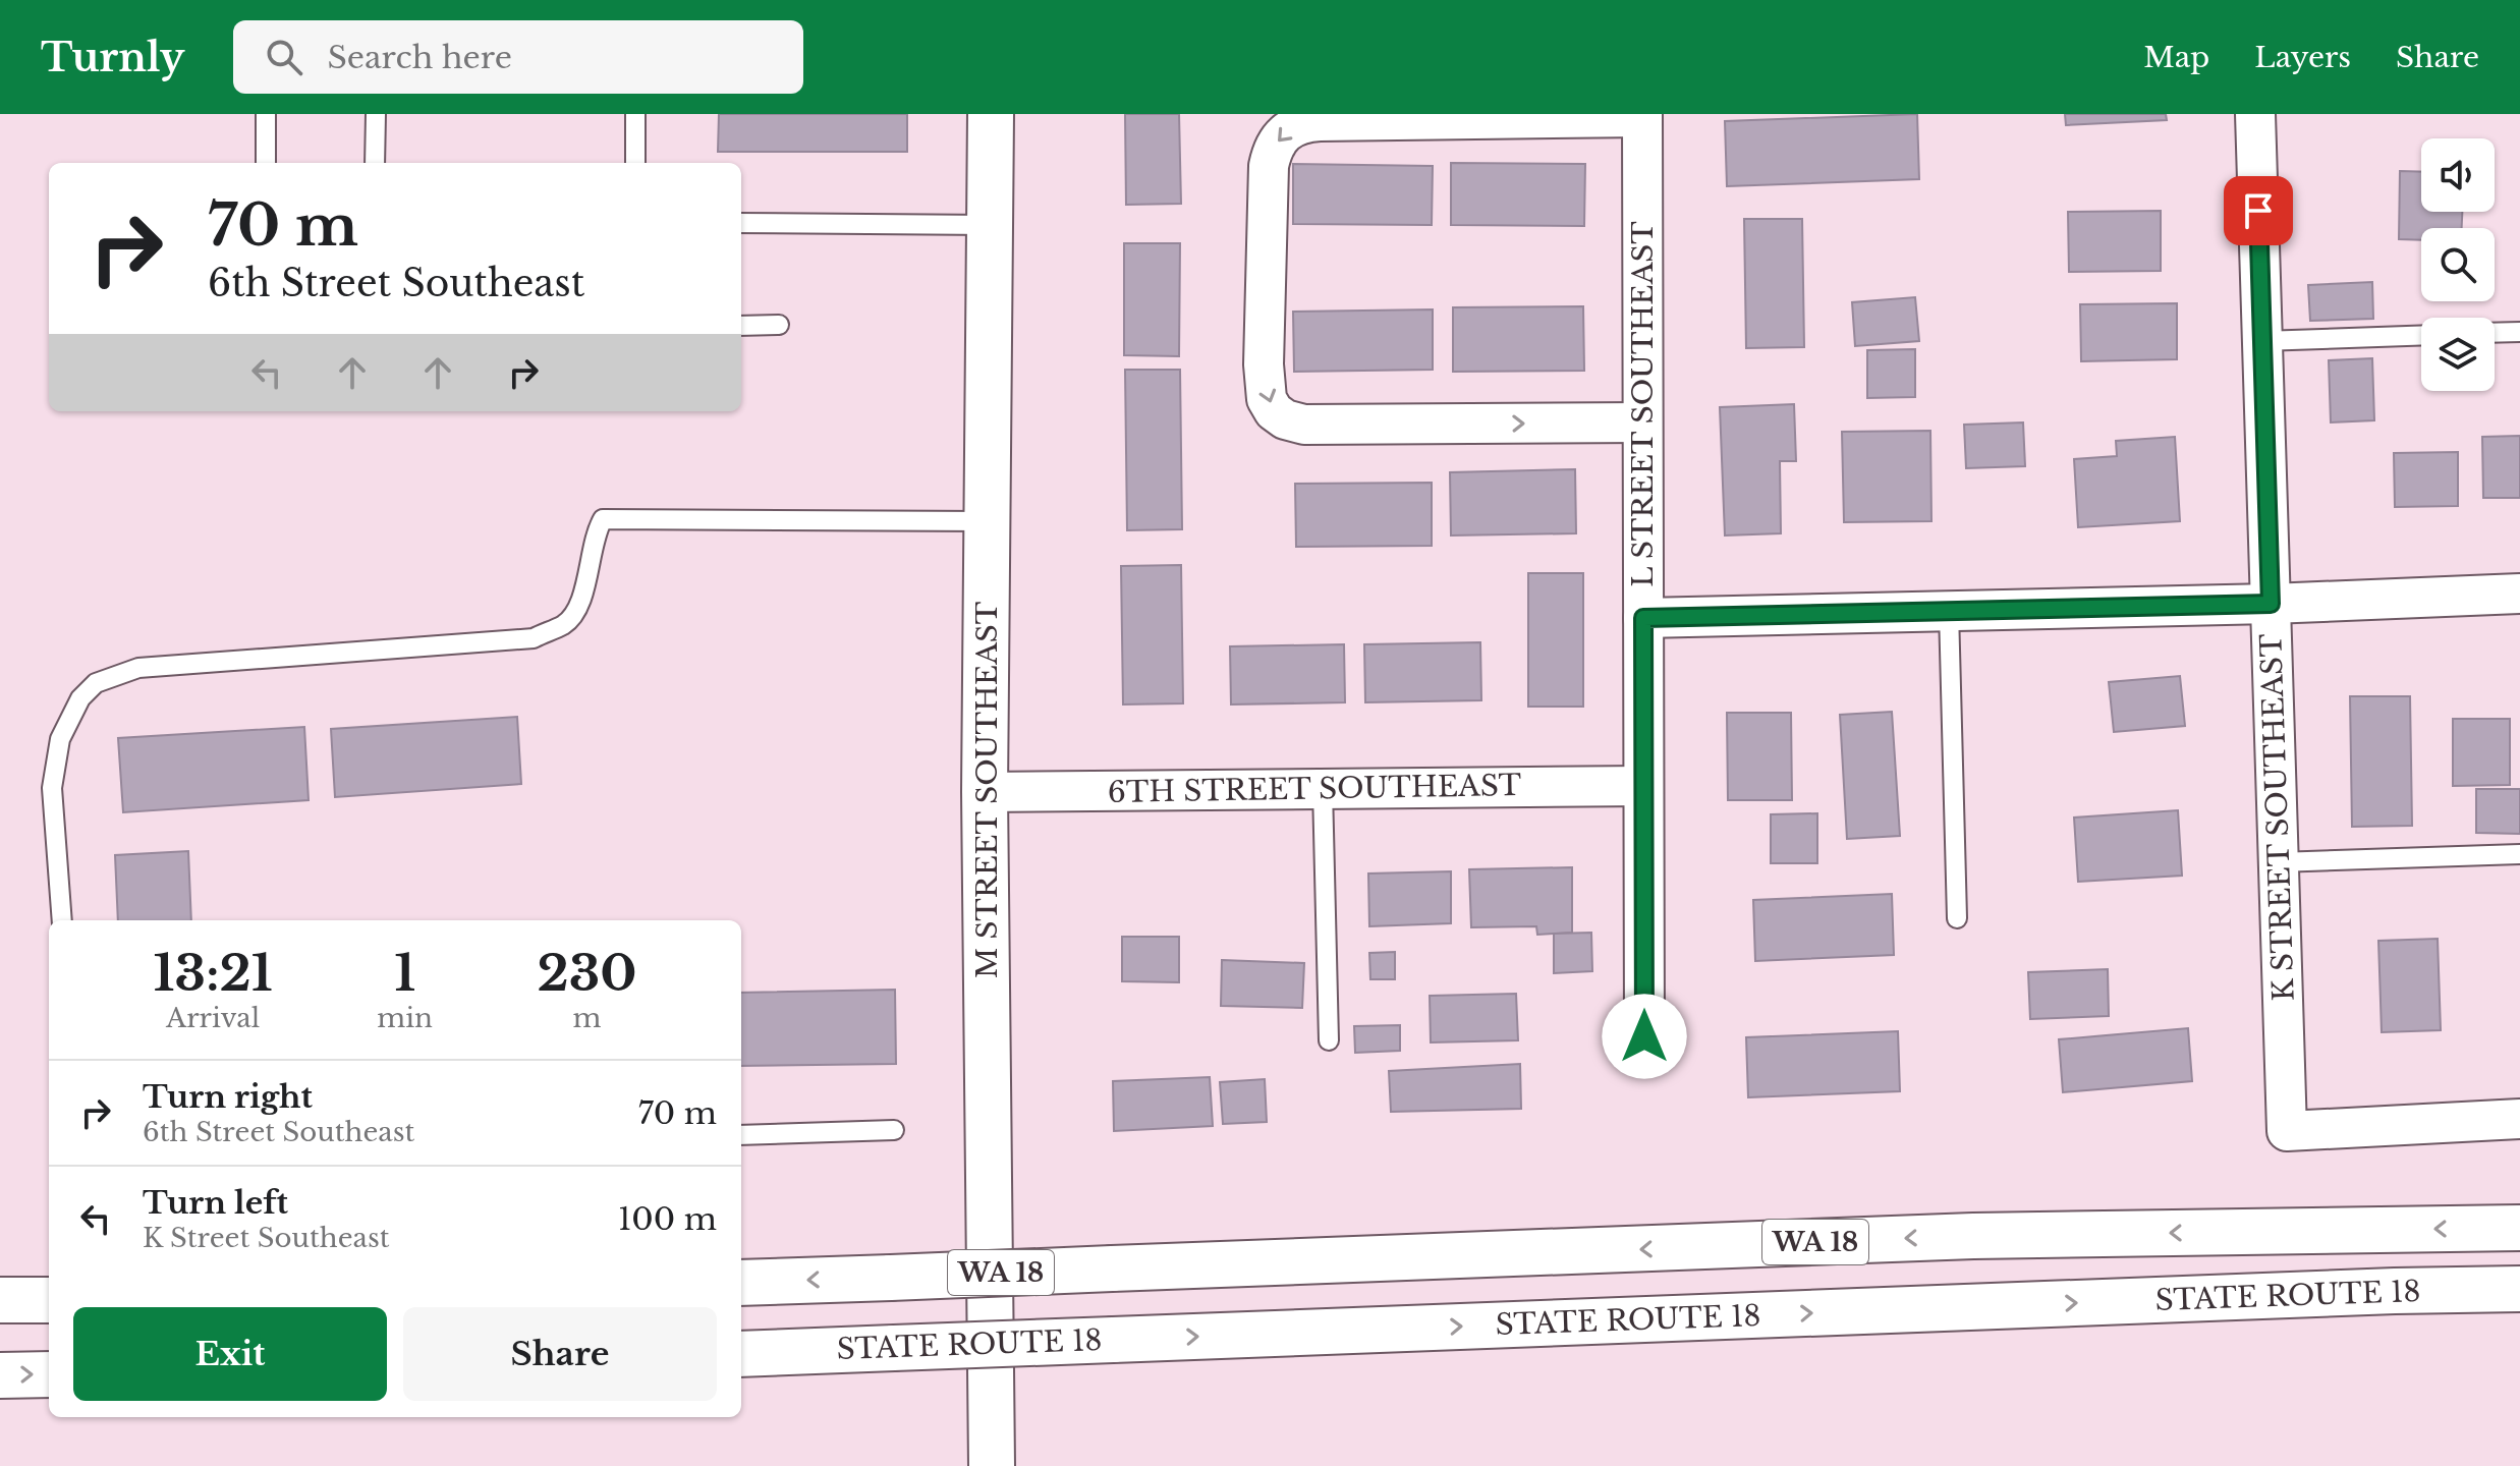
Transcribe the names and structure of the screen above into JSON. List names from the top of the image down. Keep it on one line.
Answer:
{"streets":{"main road":["M STREET SOUTHEAST","WA 18","STATE ROUTE 18"],"street":["L STREET SOUTHEAST","6TH STREET SOUTHEAST","K STREET SOUTHEAST"]},"crossings":[["L STREET SOUTHEAST","6TH STREET SOUTHEAST"],["6TH STREET SOUTHEAST","M STREET SOUTHEAST"]],"page":{"header":"Turnly","search":"Search here","nav":["Map","Layers","Share"],"turn":["70 m","6th Street Southeast"],"eta":["13:21","Arrival","1","min","230","m"],"list":[{"name":"Turn right","note":"6th Street Southeast","value":"70 m"},{"name":"Turn left","note":"K Street Southeast","value":"100 m"}],"buttons":["Exit","Share"]}}
